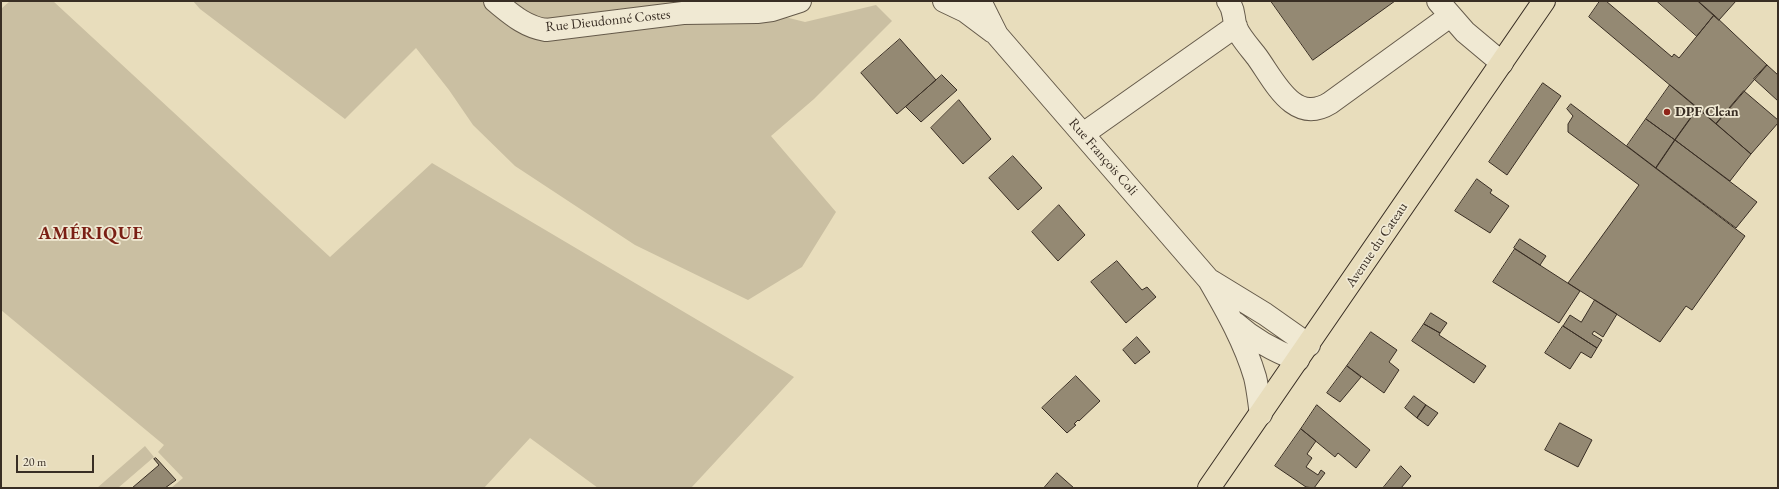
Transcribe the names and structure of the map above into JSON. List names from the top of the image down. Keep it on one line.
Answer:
{"streets":{"main road":["Avenue du Cateau"],"street":["Rue Dieudonné Costes","Rue François Coli"]},"crossings":[["Rue François Coli","Avenue du Cateau"]],"districts":["AMÉRIQUE"],"places":["DPF Clean"],"scale_bar":"20 m"}
